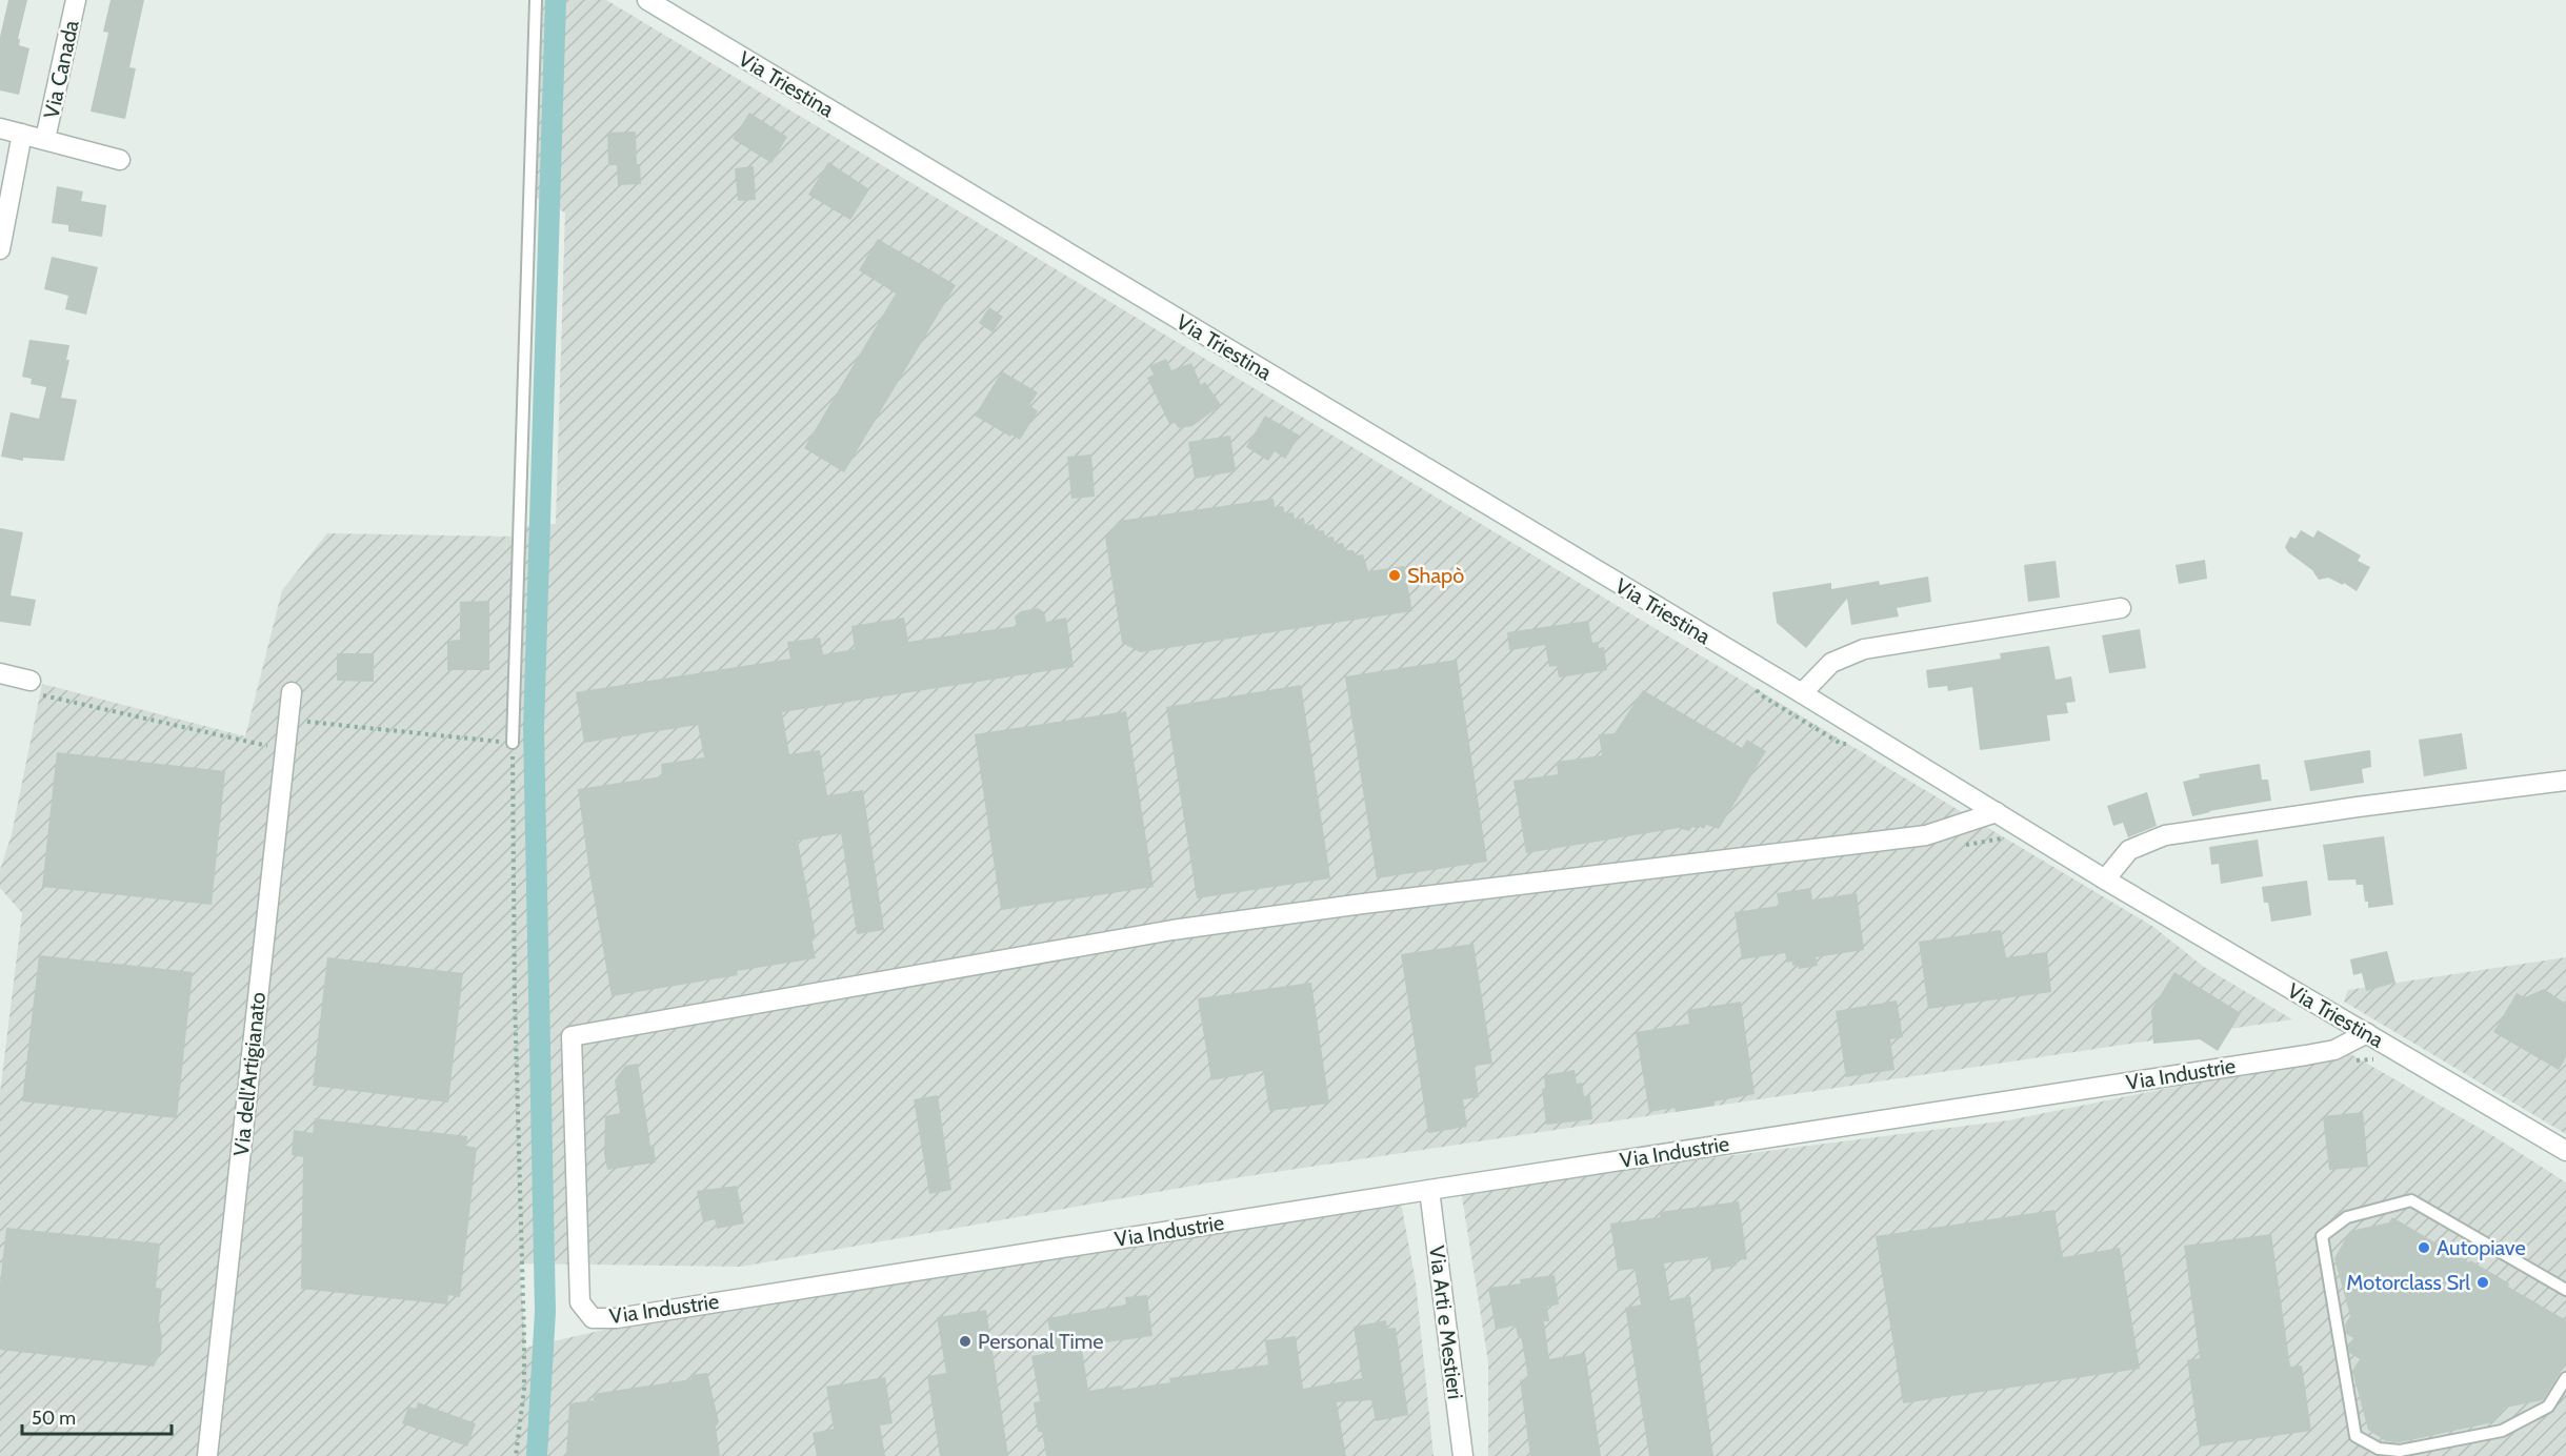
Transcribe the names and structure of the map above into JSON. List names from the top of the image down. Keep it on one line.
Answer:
{"streets":{"street":["Via Canada","Via Triestina","Via dell'Artigianato","Via Industrie","Via Arti e Mestieri"]},"crossings":[["Via Triestina","Via Industrie"],["Via Industrie","Via Arti e Mestieri"]],"places":["Shapò","Autopiave","Motorclass Srl","Personal Time"],"scale_bar":"50 m"}
